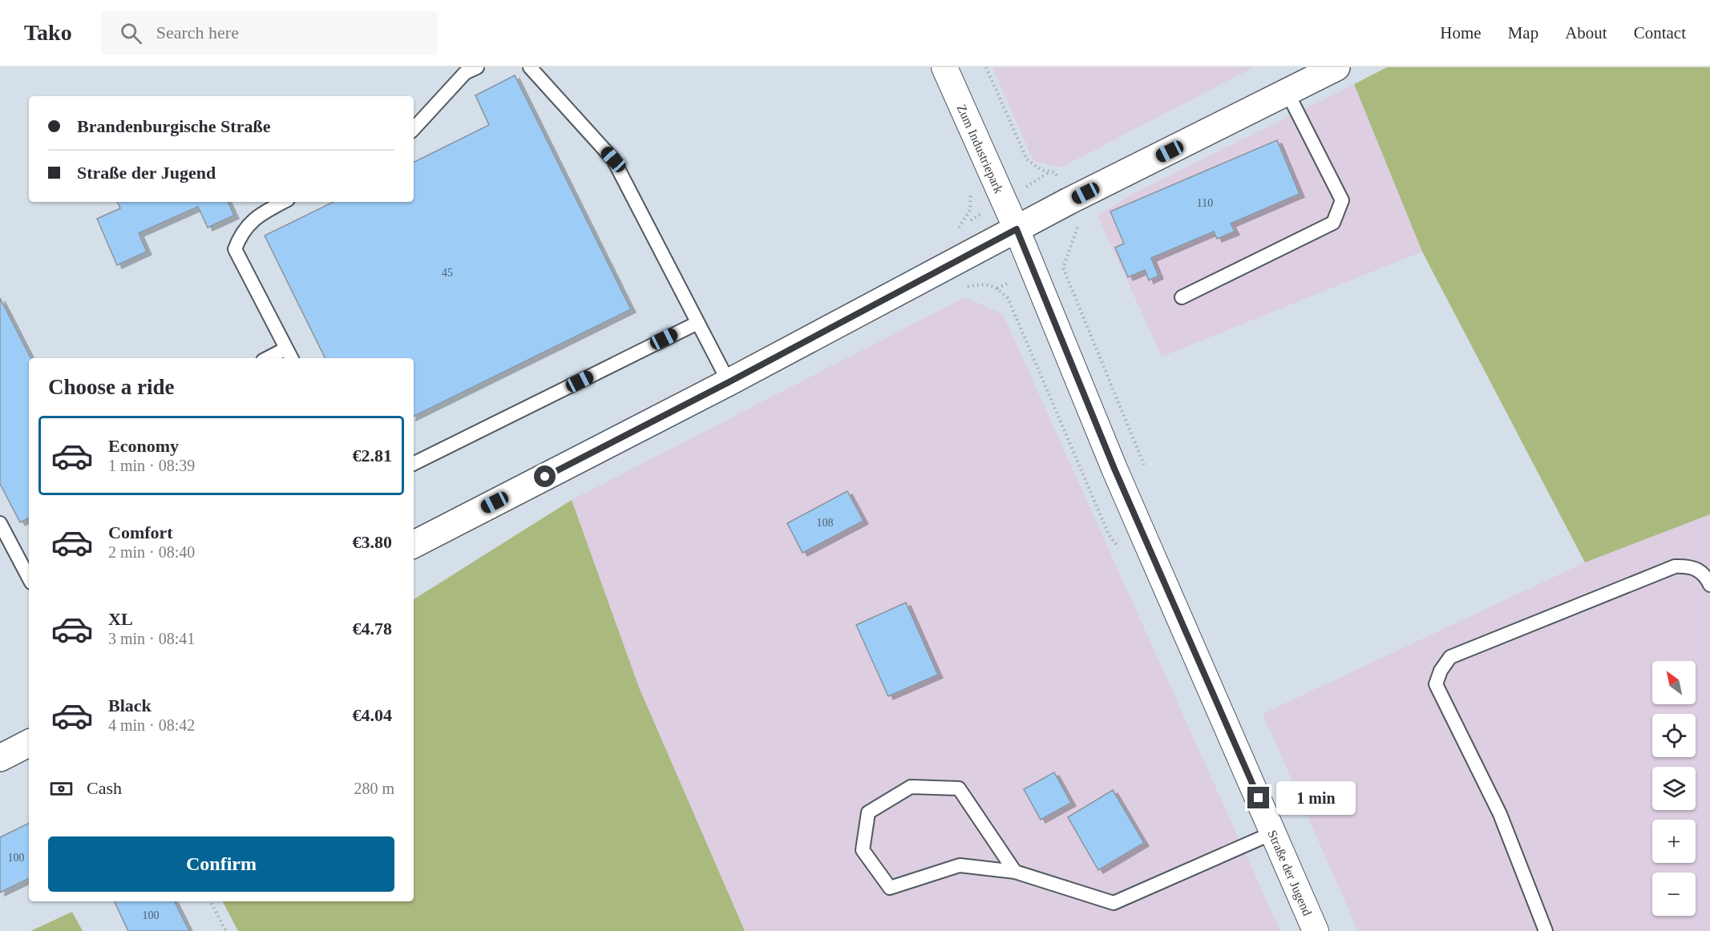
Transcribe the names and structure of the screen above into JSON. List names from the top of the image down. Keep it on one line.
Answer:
{"streets":{"street":["Zum Industriepark","Straße der Jugend"]},"crossings":[["Zum Industriepark","Straße der Jugend"]],"house_numbers":["110","45","108","100","100"],"north":"top left","page":{"header":"Tako","search":"Search here","nav":["Home","Map","About","Contact"],"banner":["Brandenburgische Straße","Straße der Jugend"],"heading":"Choose a ride","list":[{"name":"Economy","note":"1 min · 08:39","value":"€2.81"},{"name":"Comfort","note":"2 min · 08:40","value":"€3.80"},{"name":"XL","note":"3 min · 08:41","value":"€4.78"},{"name":"Black","note":"4 min · 08:42","value":"€4.04"}],"map_buttons":["+","−"],"pay":["Cash","280 m"],"bubble":"1 min","buttons":"Confirm"}}
